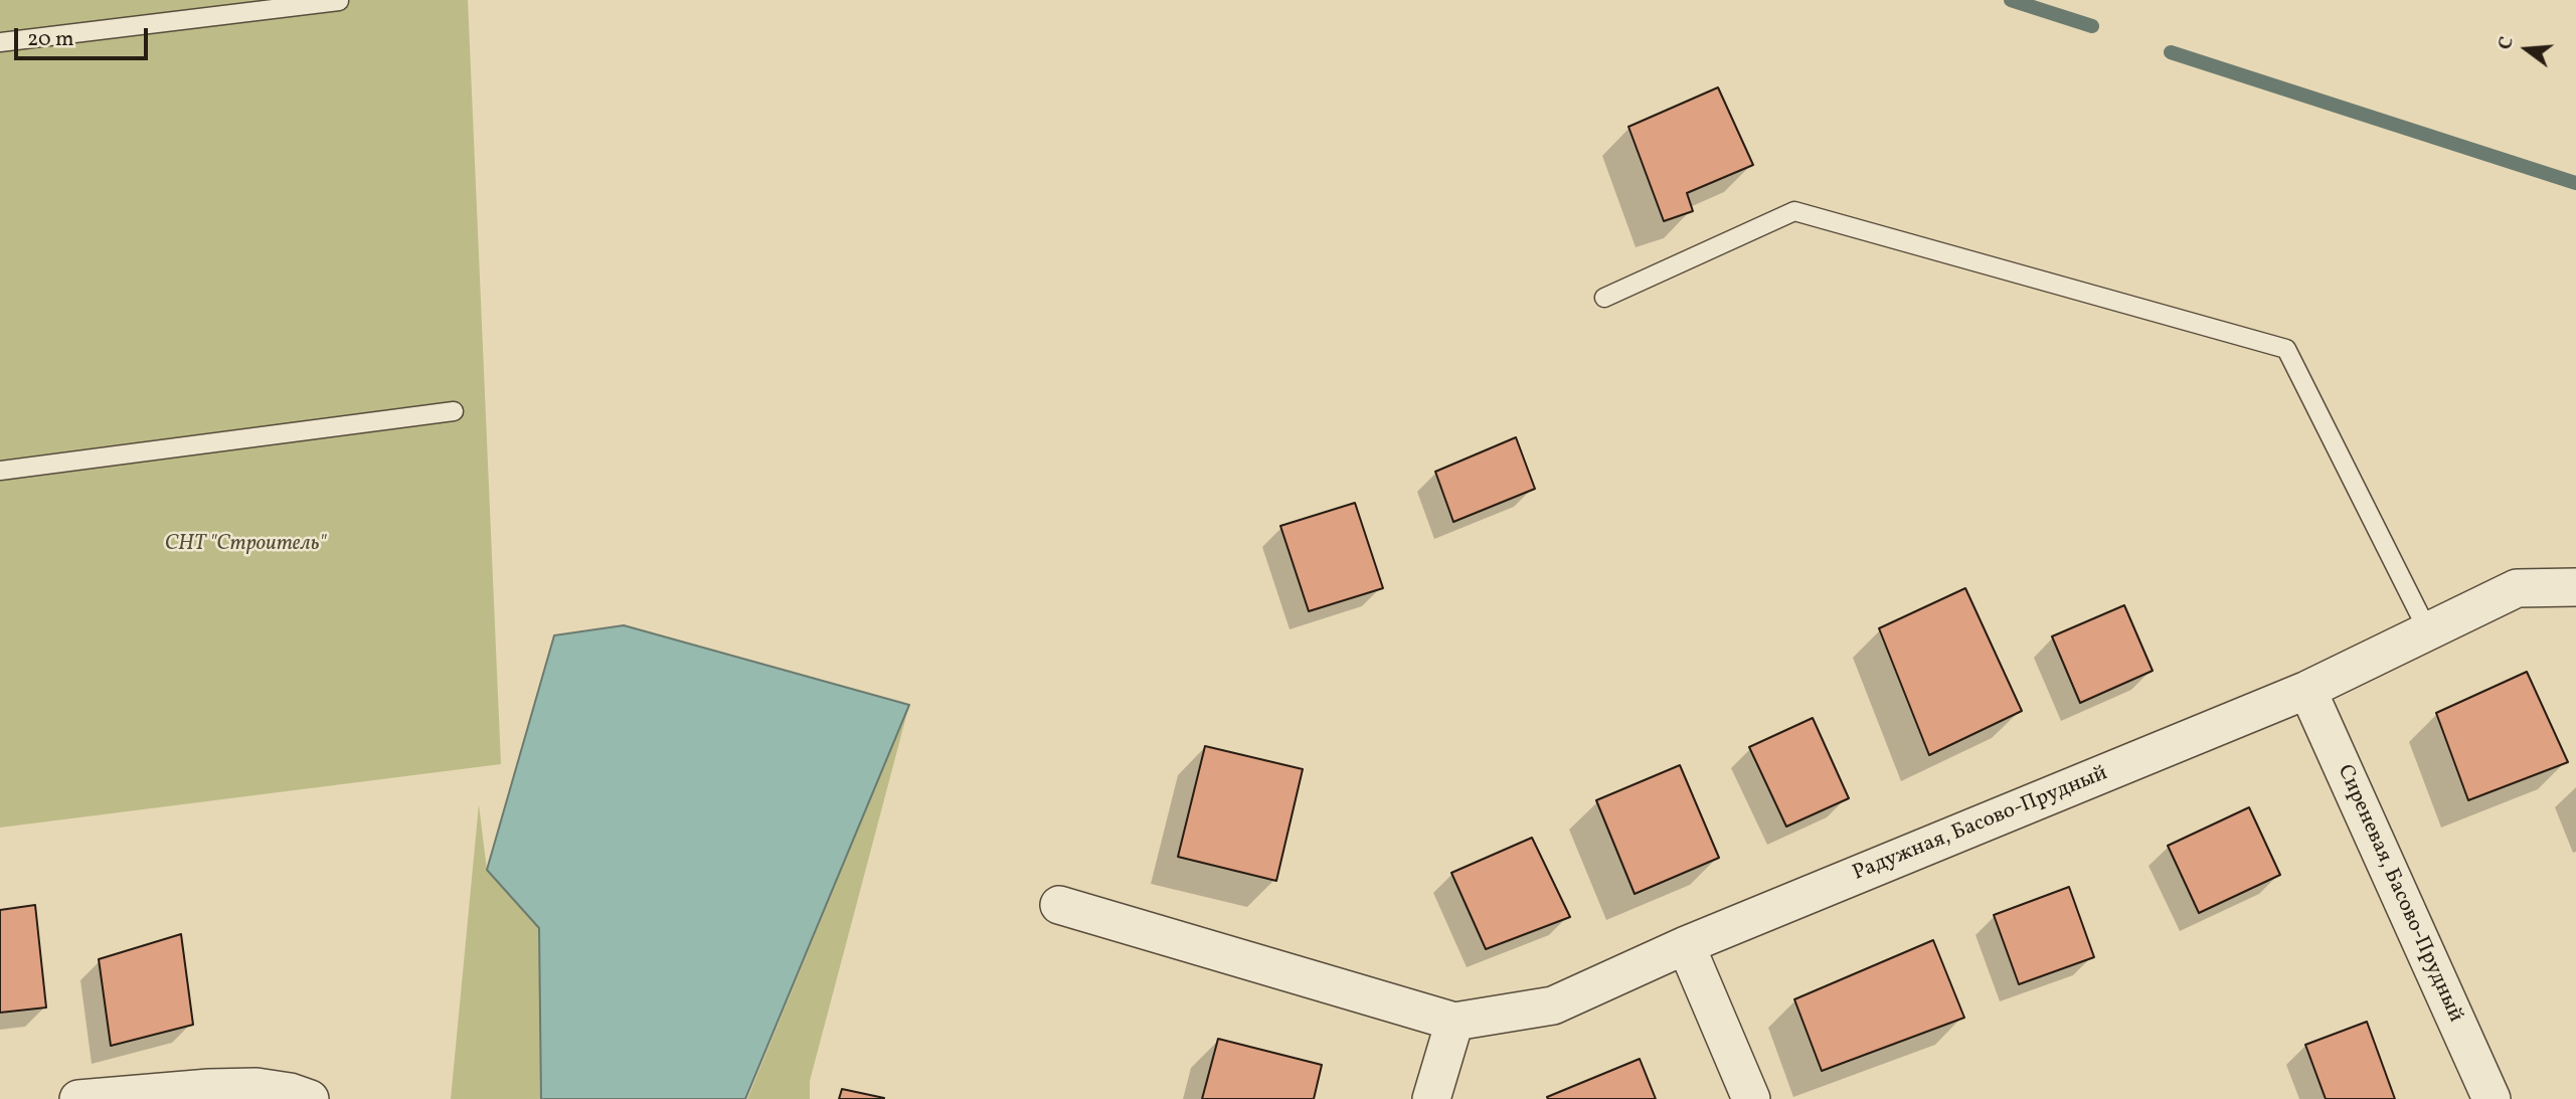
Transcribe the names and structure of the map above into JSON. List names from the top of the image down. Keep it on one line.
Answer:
{"streets":{"street":["Радужная, Басово-Прудный","Сиреневая, Басово-Прудный"]},"crossings":[["Радужная, Басово-Прудный","Сиреневая, Басово-Прудный"]],"parks":["СНТ \"Строитель\""],"scale_bar":"20 m","north":"left"}
